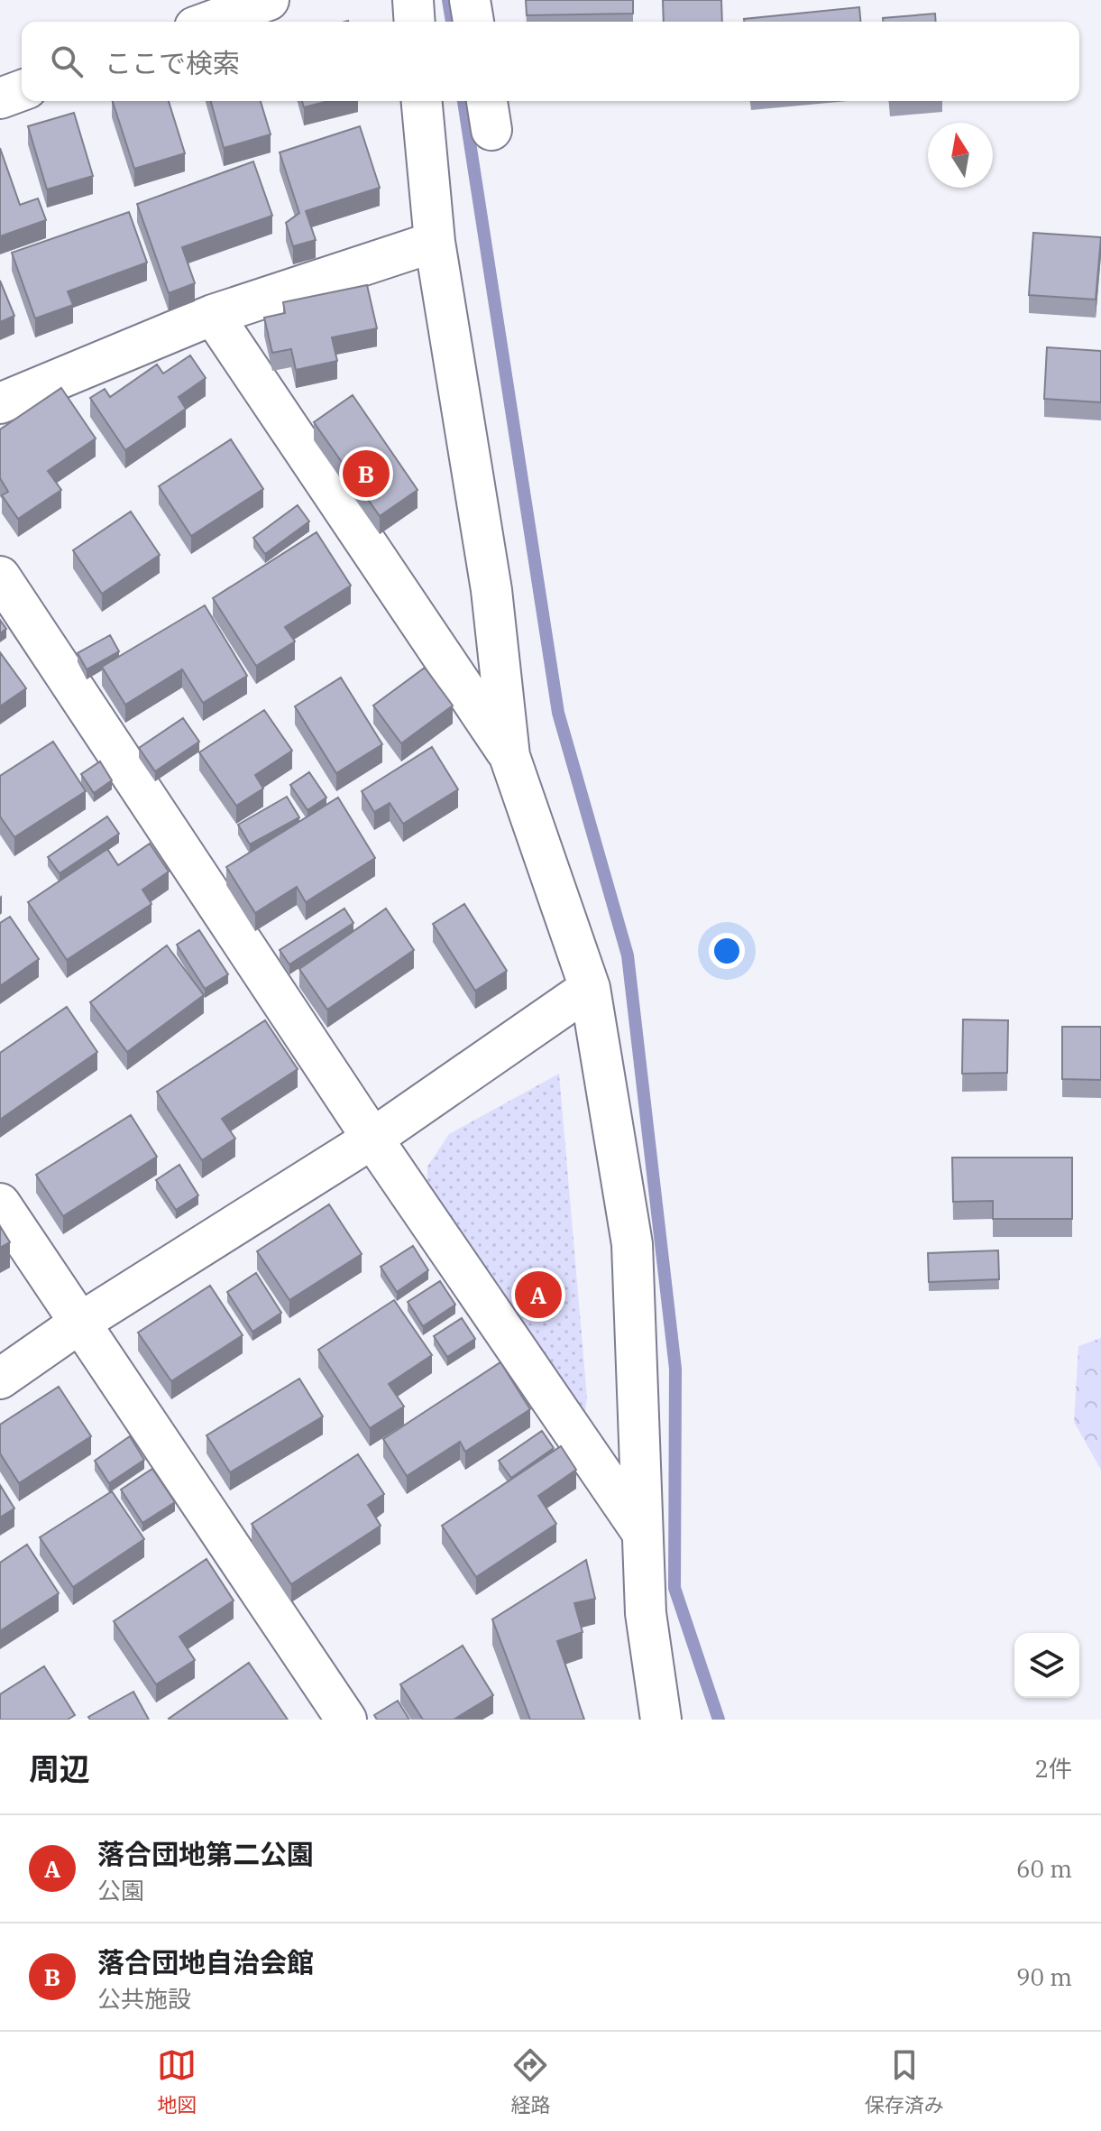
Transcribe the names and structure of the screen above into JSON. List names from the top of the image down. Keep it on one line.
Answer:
{"north":"top","page":{"search":"ここで検索","pins":["B","A"],"heading":["周辺","2件"],"list":[{"mark":"A","name":"落合団地第二公園","note":"公園","value":"60 m"},{"mark":"B","name":"落合団地自治会館","note":"公共施設","value":"90 m"}],"nav":["地図","経路","保存済み"]}}
